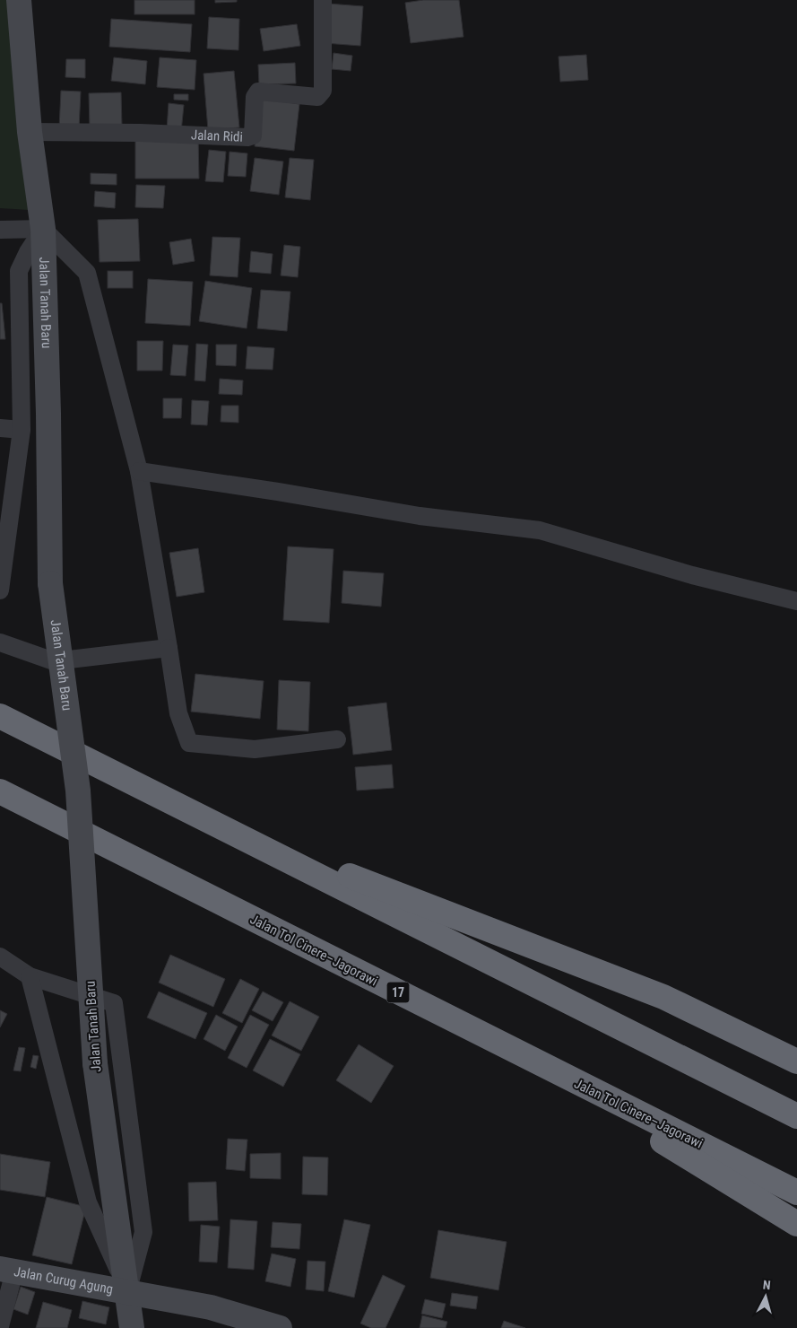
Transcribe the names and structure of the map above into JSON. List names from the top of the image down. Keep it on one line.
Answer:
{"streets":{"highway":["Jalan Tol Cinere–Jagorawi","17"],"main road":["Jalan Tanah Baru","Jalan Curug Agung"],"street":["Jalan Ridi"]},"crossings":[["Jalan Ridi","Jalan Tanah Baru"],["Jalan Tanah Baru","Jalan Curug Agung"]],"north":"top"}
